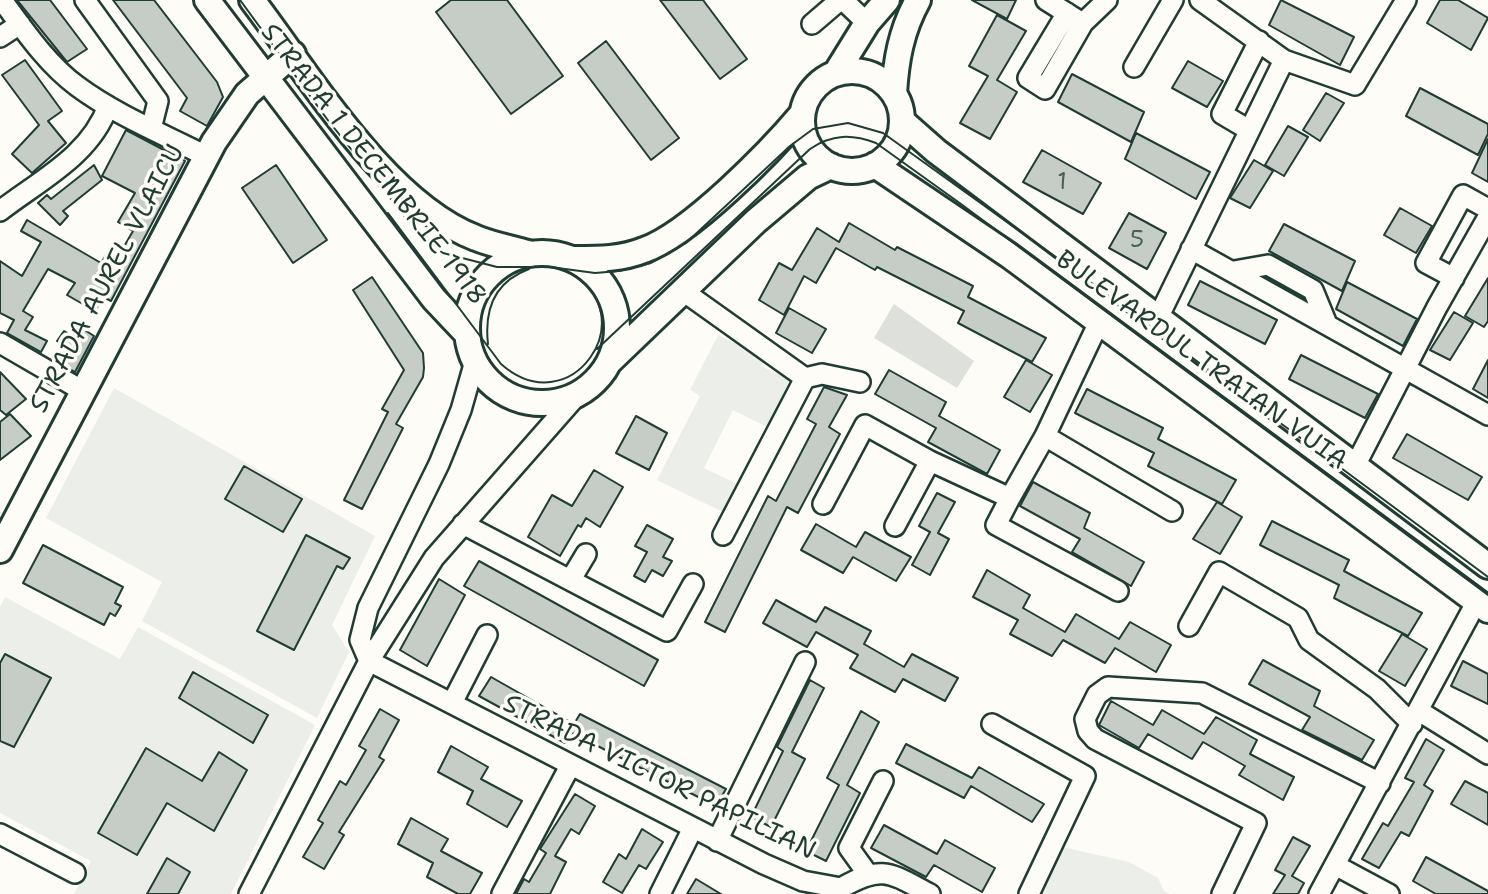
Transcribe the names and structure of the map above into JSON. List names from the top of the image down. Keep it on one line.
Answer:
{"streets":{"main road":["STRADA 1 DECEMBRIE 1918","STRADA AUREL VLAICU","BULEVARDUL TRAIAN VUIA"],"street":["STRADA VICTOR PAPILIAN"]},"crossings":[["STRADA 1 DECEMBRIE 1918","STRADA AUREL VLAICU"]],"house_numbers":["1","5"]}
